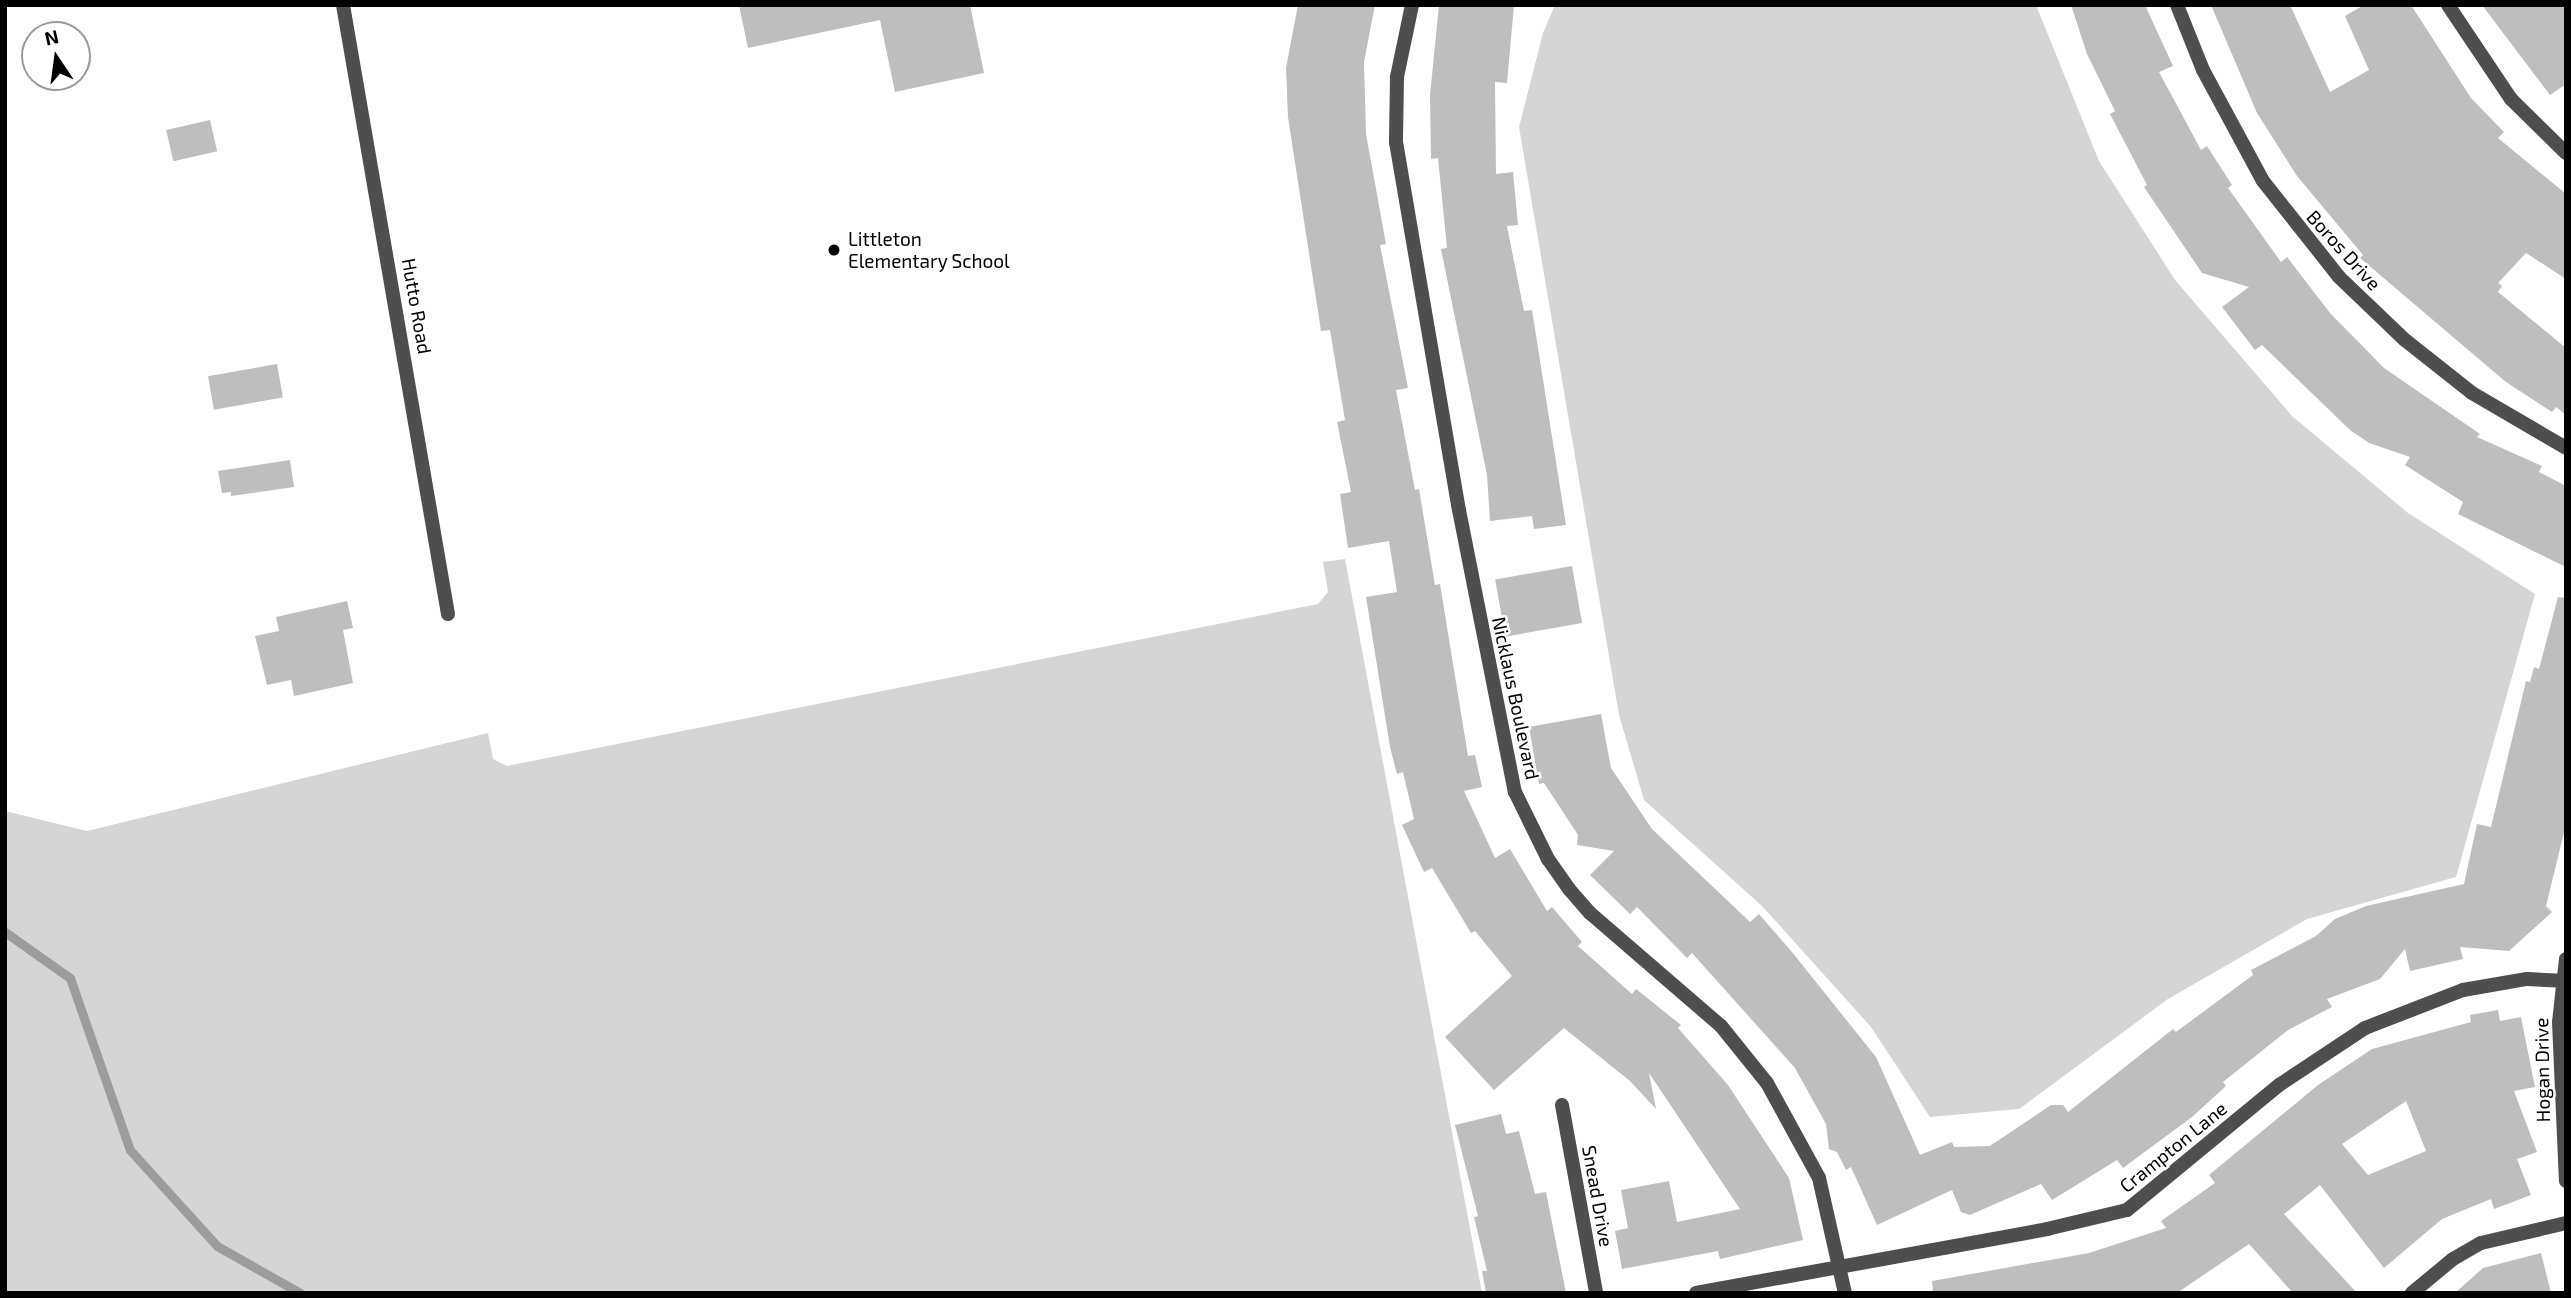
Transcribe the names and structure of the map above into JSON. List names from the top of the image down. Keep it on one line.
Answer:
{"streets":{"street":["Boros Drive","Hutto Road","Nicklaus Boulevard","Hogan Drive","Crampton Lane","Snead Drive"]},"crossings":[["Nicklaus Boulevard","Crampton Lane"],["Hogan Drive","Crampton Lane"]],"places":["Littleton Elementary School"],"north":"top"}
